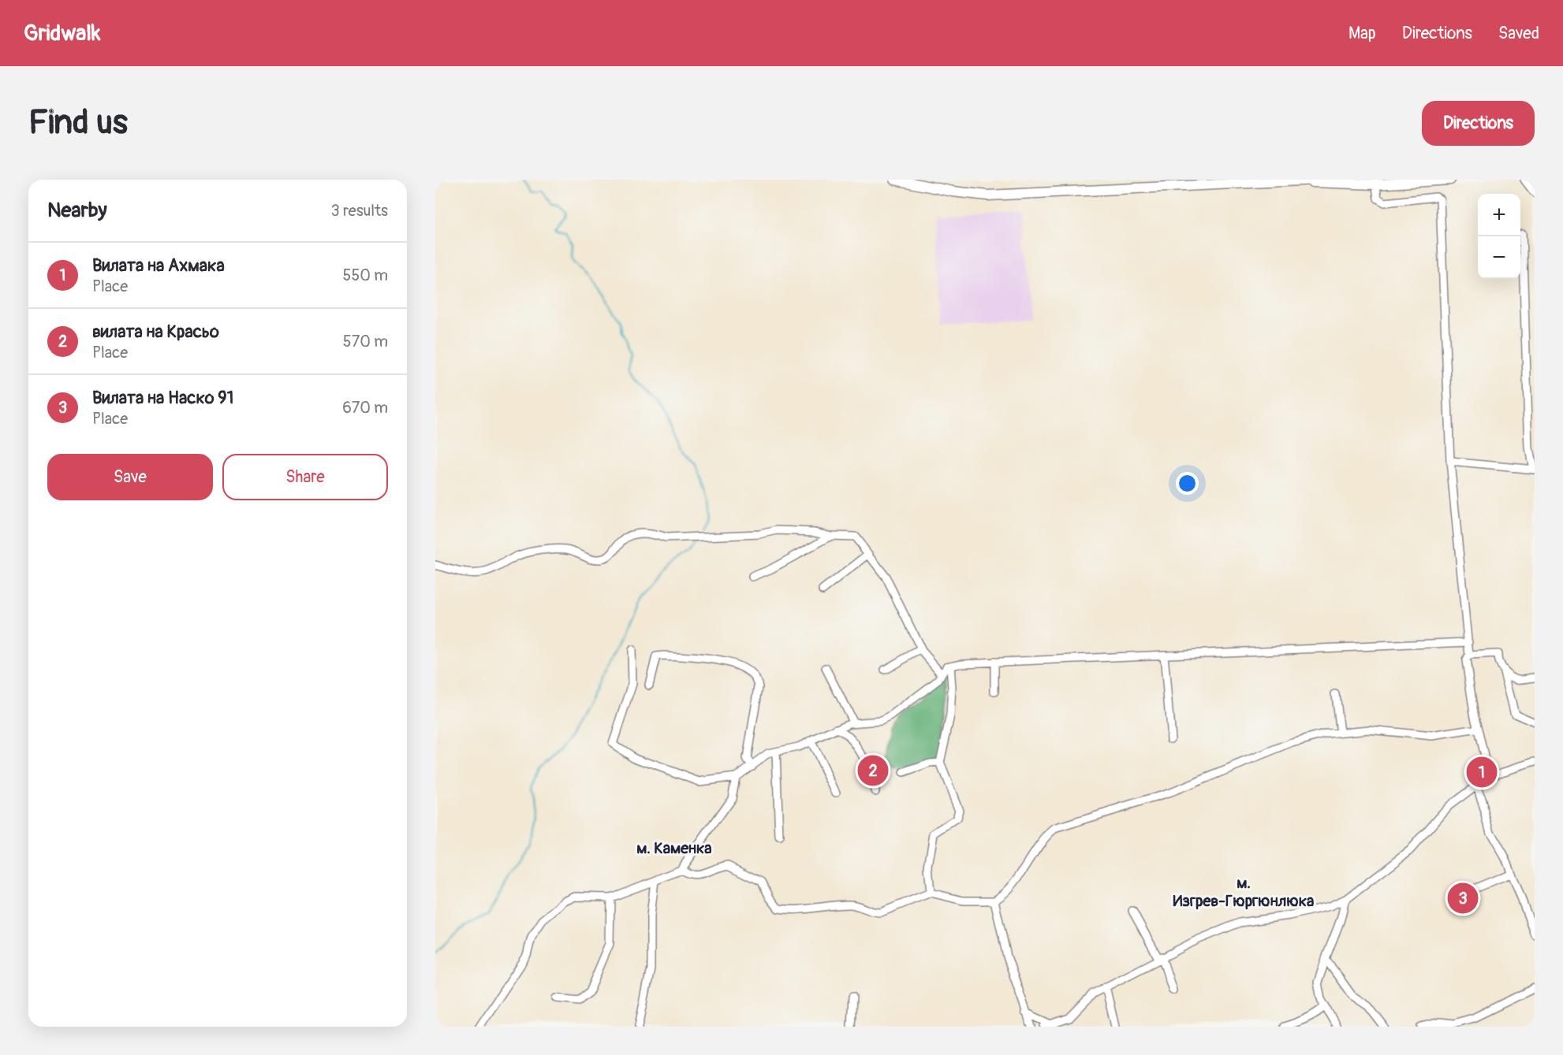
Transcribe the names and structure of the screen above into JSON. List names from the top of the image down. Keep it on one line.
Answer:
{"districts":["м. Каменка","м. Изгрев-Гюргюнлюка"],"page":{"header":"Gridwalk","nav":["Map","Directions","Saved"],"buttons":["Directions",["Save","Share"]],"title":"Find us","heading":["Nearby","3 results"],"map_buttons":["+","−"],"list":[{"mark":"1","name":"Вилата на Ахмака","note":"Place","value":"550 m"},{"mark":"2","name":"вилата на Красьо","note":"Place","value":"570 m"},{"mark":"3","name":"Вилата на Наско 91","note":"Place","value":"670 m"}],"pins":["2","1","3"]}}
